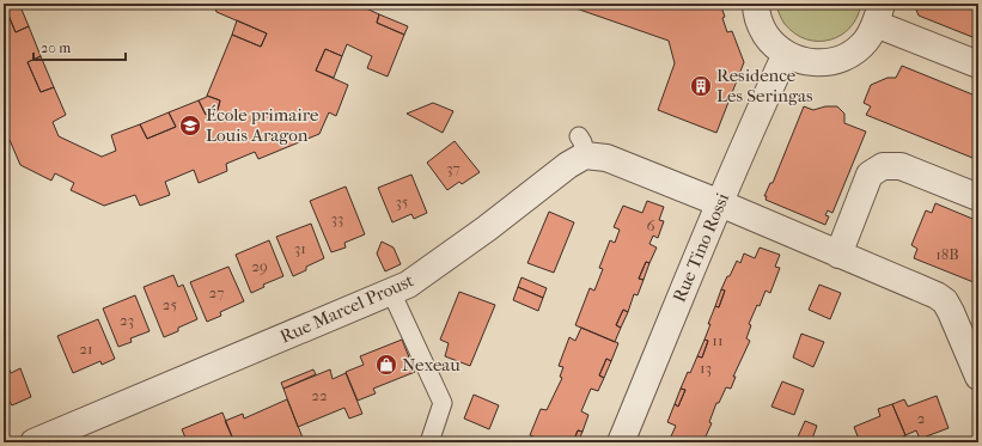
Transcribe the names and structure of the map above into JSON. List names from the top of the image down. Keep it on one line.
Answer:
{"streets":{"street":["Rue Tino Rossi","Rue Marcel Proust"]},"crossings":[["Rue Tino Rossi","Rue Marcel Proust"]],"places":{"building":["Residence Les Seringas"],"school or university":["École primaire Louis Aragon"],"shop":["Nexeau"]},"house_numbers":["37","35","33","6","31","18B","29","27","25","23","11","21","13","22","2"],"scale_bar":"20 m"}
